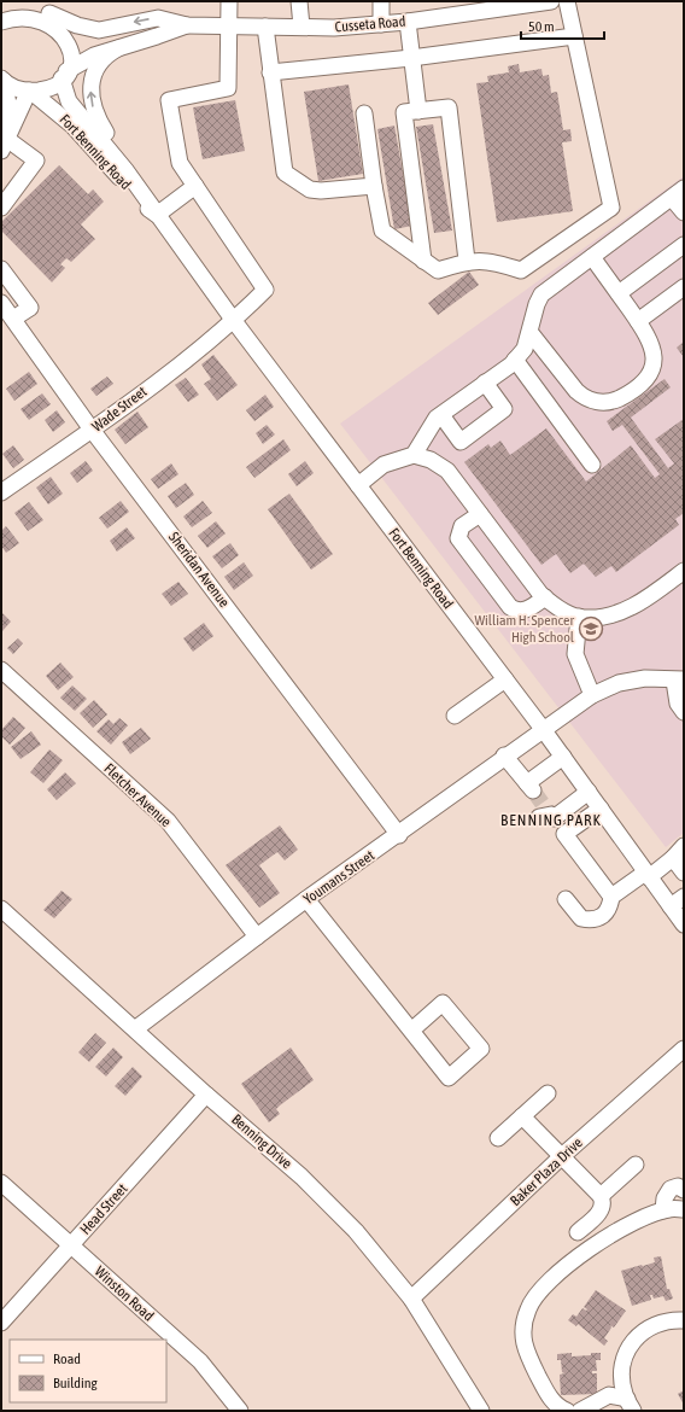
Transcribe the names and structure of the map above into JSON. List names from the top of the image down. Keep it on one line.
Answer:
{"streets":{"street":["Cusseta Road","Fort Benning Road","Wade Street","Sheridan Avenue","Fletcher Avenue","Youmans Street","Benning Drive","Baker Plaza Drive","Head Street","Winston Road"]},"crossings":[["Cusseta Road","Fort Benning Road"],["Fort Benning Road","Wade Street"],["Fort Benning Road","Youmans Street"],["Wade Street","Sheridan Avenue"],["Sheridan Avenue","Youmans Street"],["Fletcher Avenue","Youmans Street"],["Youmans Street","Benning Drive"],["Benning Drive","Baker Plaza Drive"],["Benning Drive","Head Street"],["Head Street","Winston Road"]],"districts":["BENNING PARK"],"places":{"school or university":["William H. Spencer High School"]},"legend":["Road","Building"],"scale_bar":"50 m"}
